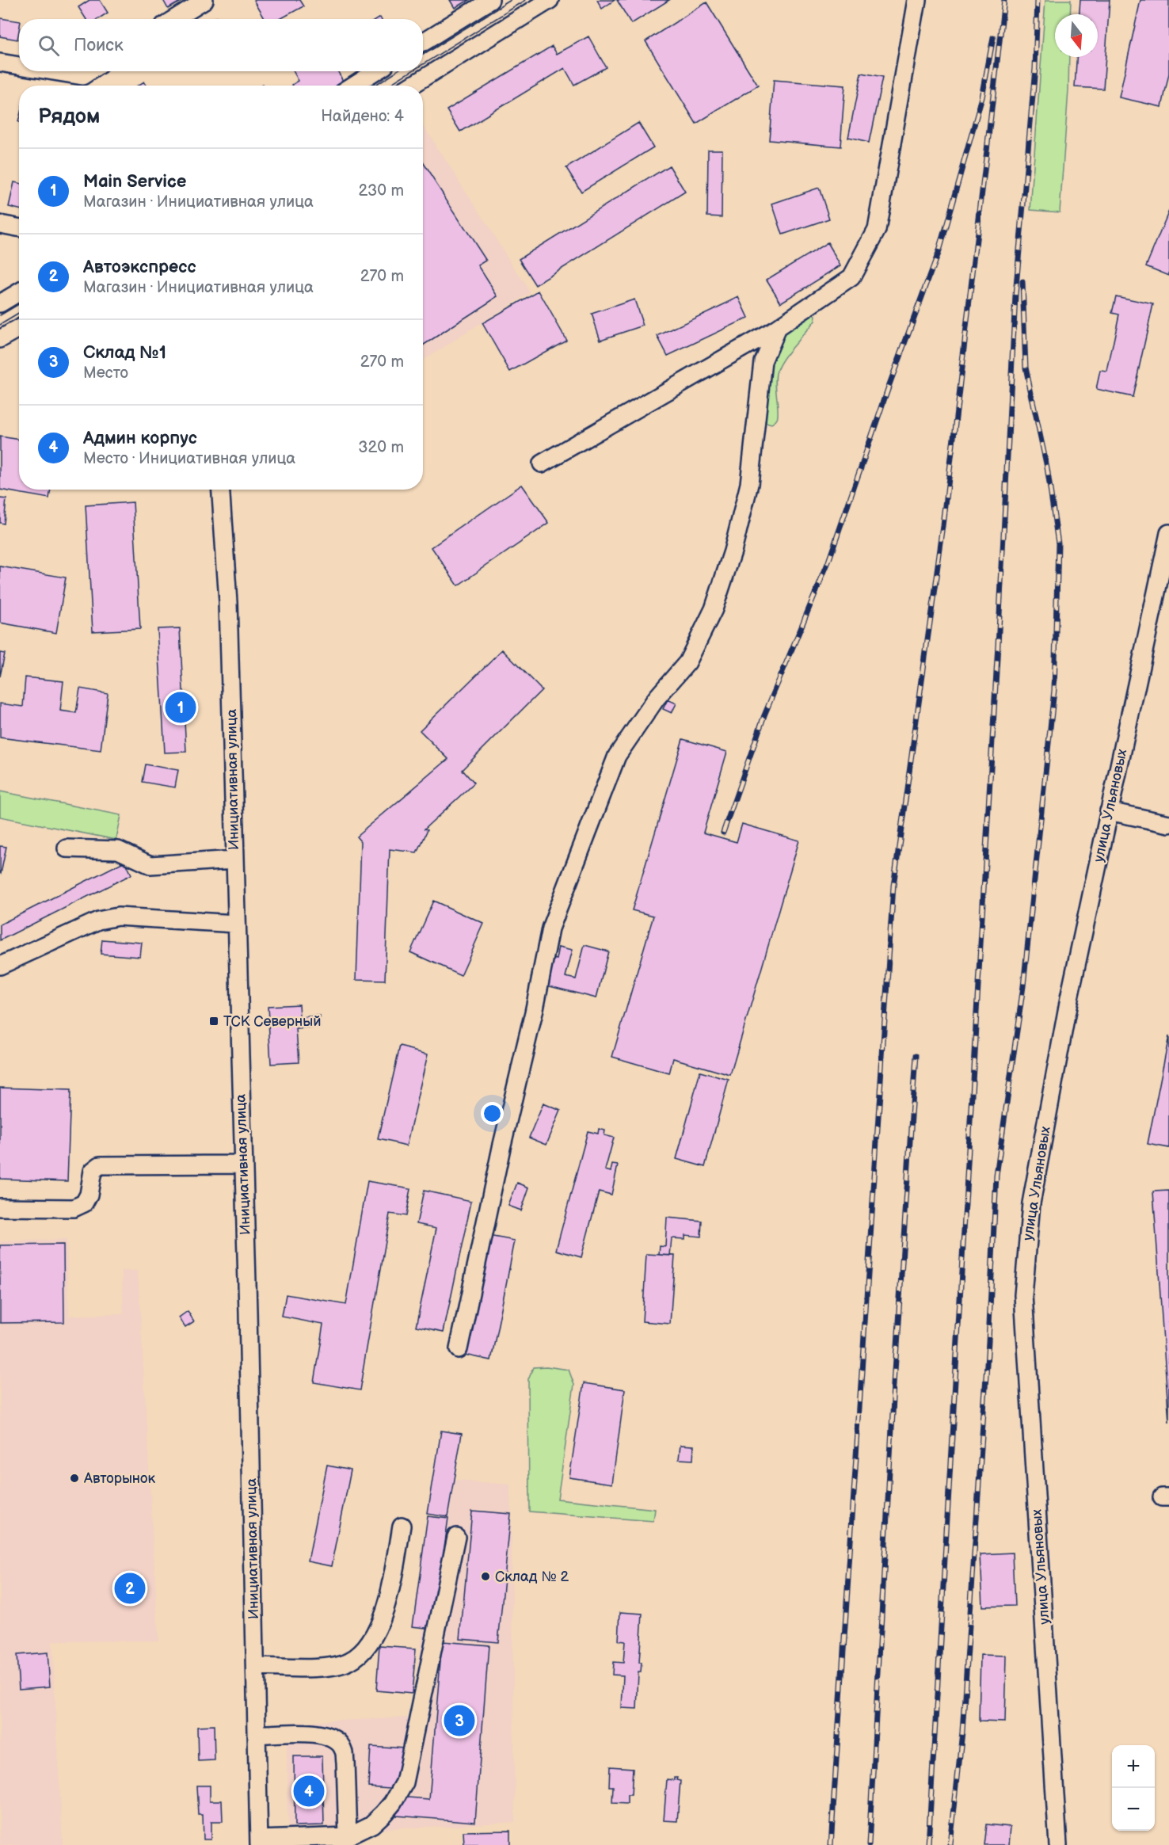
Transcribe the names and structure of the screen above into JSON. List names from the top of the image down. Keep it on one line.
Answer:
{"streets":{"street":["Инициативная улица","улица Ульяновых"]},"places":{"transit":["ТСК Северный"],"other":["Авторынок","Склад № 2"]},"north":"bottom","page":{"search":"Поиск","heading":["Рядом","Найдено: 4"],"list":[{"mark":"1","name":"Main Service","note":"Магазин · Инициативная улица","value":"230 m"},{"mark":"2","name":"Автоэкспресс","note":"Магазин · Инициативная улица","value":"270 m"},{"mark":"3","name":"Склад №1","note":"Место","value":"270 m"},{"mark":"4","name":"Админ корпус","note":"Место · Инициативная улица","value":"320 m"}],"pins":["1","2","3","4"],"map_buttons":["+","−"]}}
